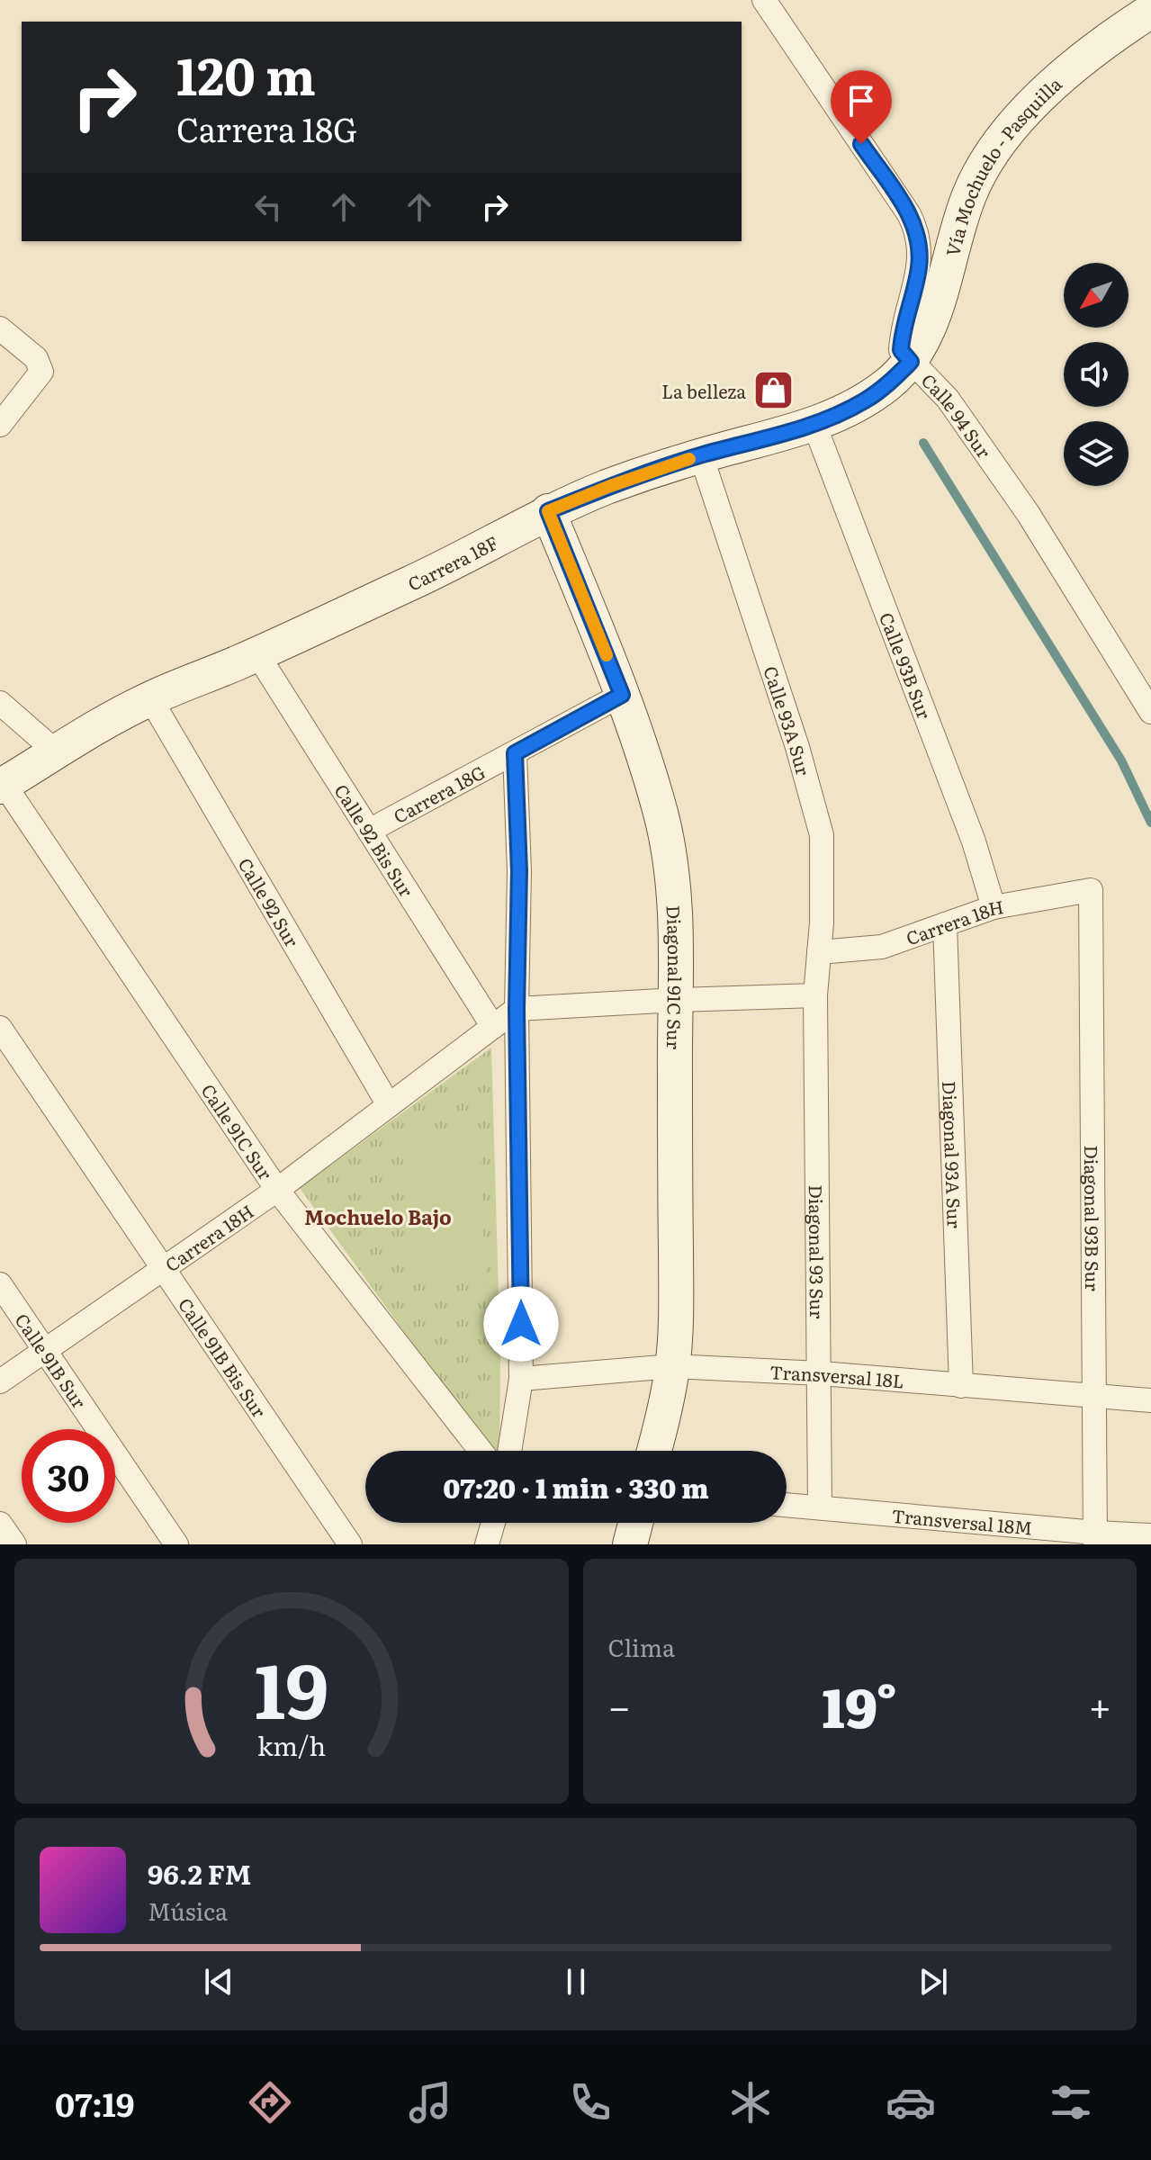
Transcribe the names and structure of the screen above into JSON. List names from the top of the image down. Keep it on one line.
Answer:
{"streets":{"street":["Vía Mochuelo - Pasquilla","Calle 94 Sur","Carrera 18F","Calle 93B Sur","Calle 93A Sur","Carrera 18G","Calle 92 Bis Sur","Calle 92 Sur","Carrera 18H","Diagonal 91C Sur","Calle 91C Sur","Diagonal 93A Sur","Diagonal 93B Sur","Diagonal 93 Sur","Calle 91B Bis Sur","Calle 91B Sur","Transversal 18L","Transversal 18M"]},"crossings":[["Vía Mochuelo - Pasquilla","Calle 94 Sur"],["Vía Mochuelo - Pasquilla","Carrera 18F"],["Calle 94 Sur","Carrera 18F"],["Carrera 18F","Calle 93B Sur"],["Carrera 18F","Calle 93A Sur"],["Carrera 18F","Calle 92 Bis Sur"],["Carrera 18F","Calle 92 Sur"],["Carrera 18F","Diagonal 91C Sur"],["Carrera 18F","Calle 91C Sur"],["Calle 93B Sur","Carrera 18H"],["Calle 93A Sur","Carrera 18H"],["Calle 93A Sur","Diagonal 93 Sur"],["Carrera 18G","Calle 92 Bis Sur"],["Carrera 18G","Diagonal 91C Sur"],["Calle 92 Bis Sur","Carrera 18H"],["Calle 92 Sur","Carrera 18H"],["Carrera 18H","Calle 91C Sur"],["Carrera 18H","Diagonal 93A Sur"],["Carrera 18H","Diagonal 93B Sur"],["Carrera 18H","Calle 91B Bis Sur"],["Carrera 18H","Calle 91B Sur"],["Diagonal 91C Sur","Transversal 18L"],["Diagonal 93A Sur","Transversal 18L"],["Diagonal 93B Sur","Transversal 18L"],["Diagonal 93B Sur","Transversal 18M"],["Diagonal 93 Sur","Transversal 18L"],["Diagonal 93 Sur","Transversal 18M"]],"districts":["Mochuelo Bajo"],"places":{"shop":["La belleza"]},"north":"bottom left","page":{"turn":["120 m","Carrera 18G"],"limit":"30","trip":"07:20 · 1 min · 330 m","tile":"Clima","heat":["−","19°","+"],"song":["96.2 FM","Música"],"tabs":"07:19","gauge":["19","km/h"]}}
